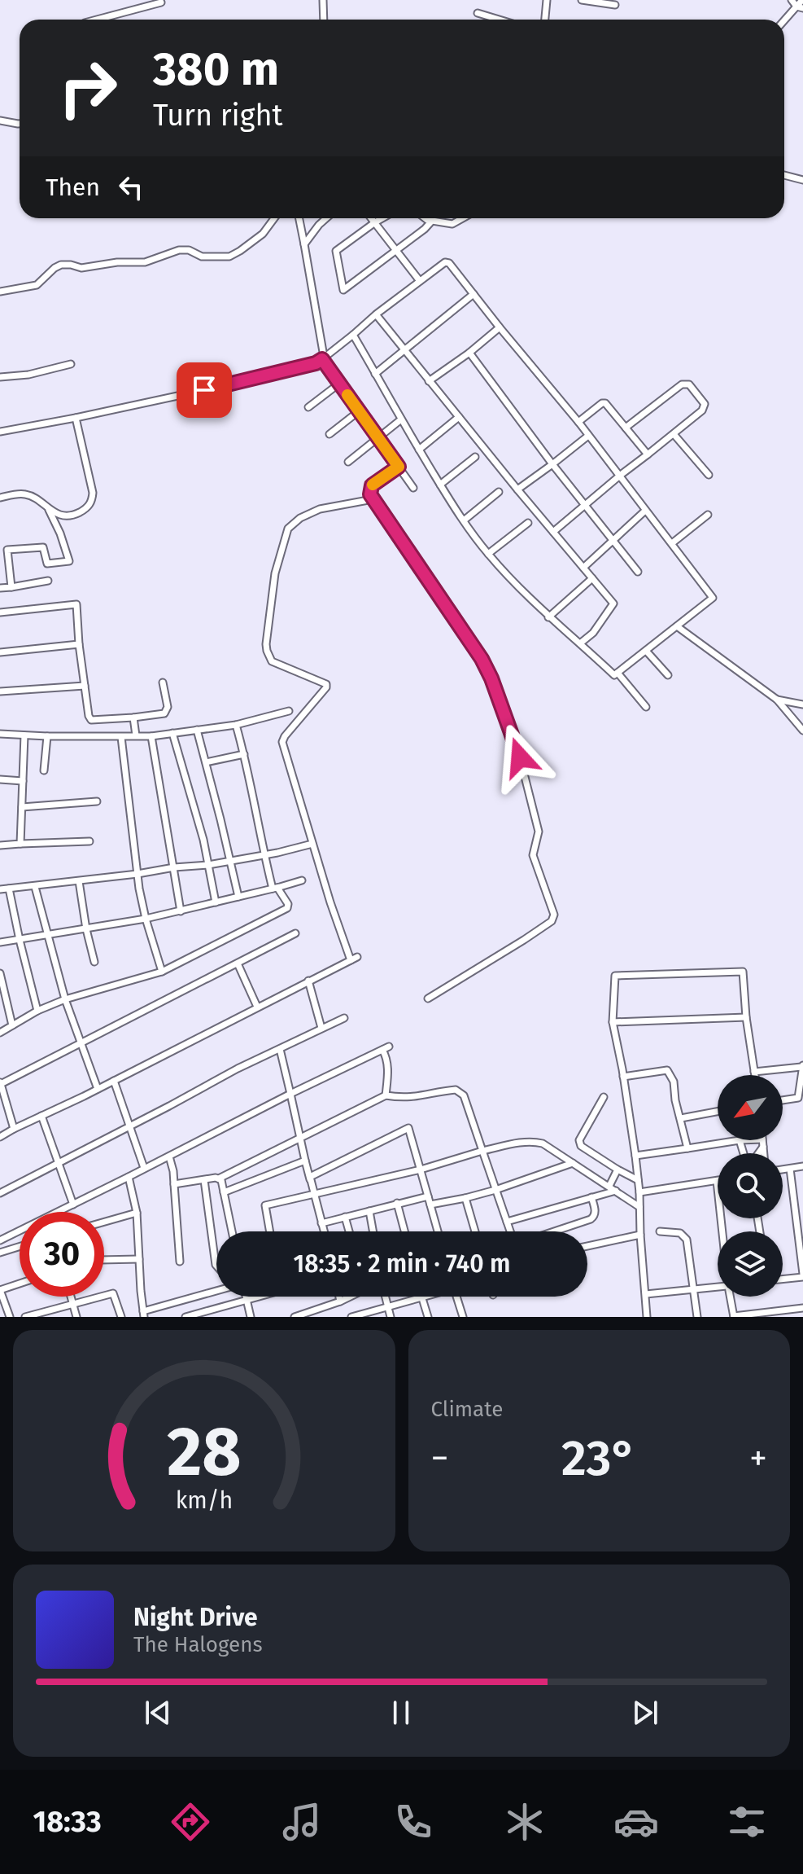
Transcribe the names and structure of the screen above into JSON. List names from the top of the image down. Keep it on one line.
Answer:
{"north":"bottom left","page":{"turn":["380 m","Turn right"],"then":"Then","limit":"30","trip":"18:35 · 2 min · 740 m","tile":"Climate","heat":["−","23°","+"],"song":["Night Drive","The Halogens"],"tabs":"18:33","gauge":["28","km/h"]}}
